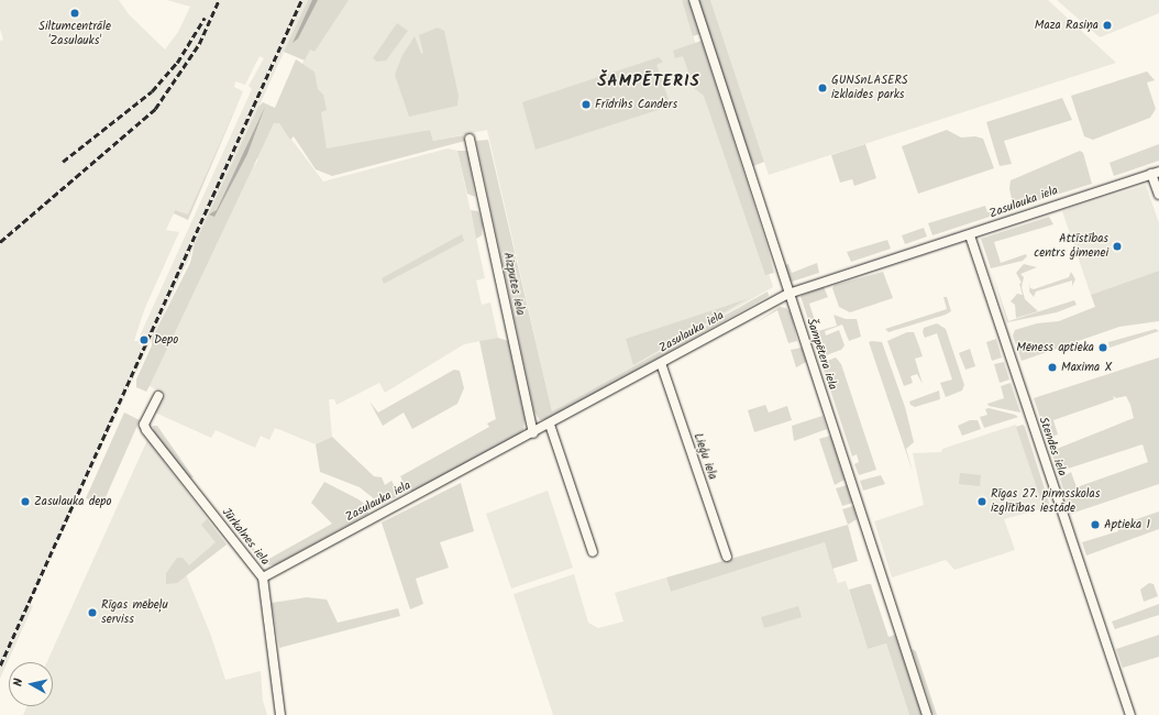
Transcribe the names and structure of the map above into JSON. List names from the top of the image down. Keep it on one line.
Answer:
{"streets":{"street":["Zasulauka iela","Aizputes iela","Šampētera iela","Stendes iela","Lieģu iela","Jūrkalnes iela"]},"crossings":[["Zasulauka iela","Aizputes iela"],["Zasulauka iela","Šampētera iela"],["Zasulauka iela","Stendes iela"],["Zasulauka iela","Lieģu iela"],["Zasulauka iela","Jūrkalnes iela"]],"districts":["ŠAMPĒTERIS"],"places":["Siltumcentrāle 'Zasulauks'","Maza Rasiņa","GUNSnLASERS izklaides parks","Frīdrihs Canders","Attīstības centrs ģimenei","Depo","Mēness aptieka","Maxima X","Zasulauka depo","Rīgas 27. pirmsskolas izglītības iestāde","Aptieka 1","Rīgas mēbeļu serviss"],"north":"left"}
